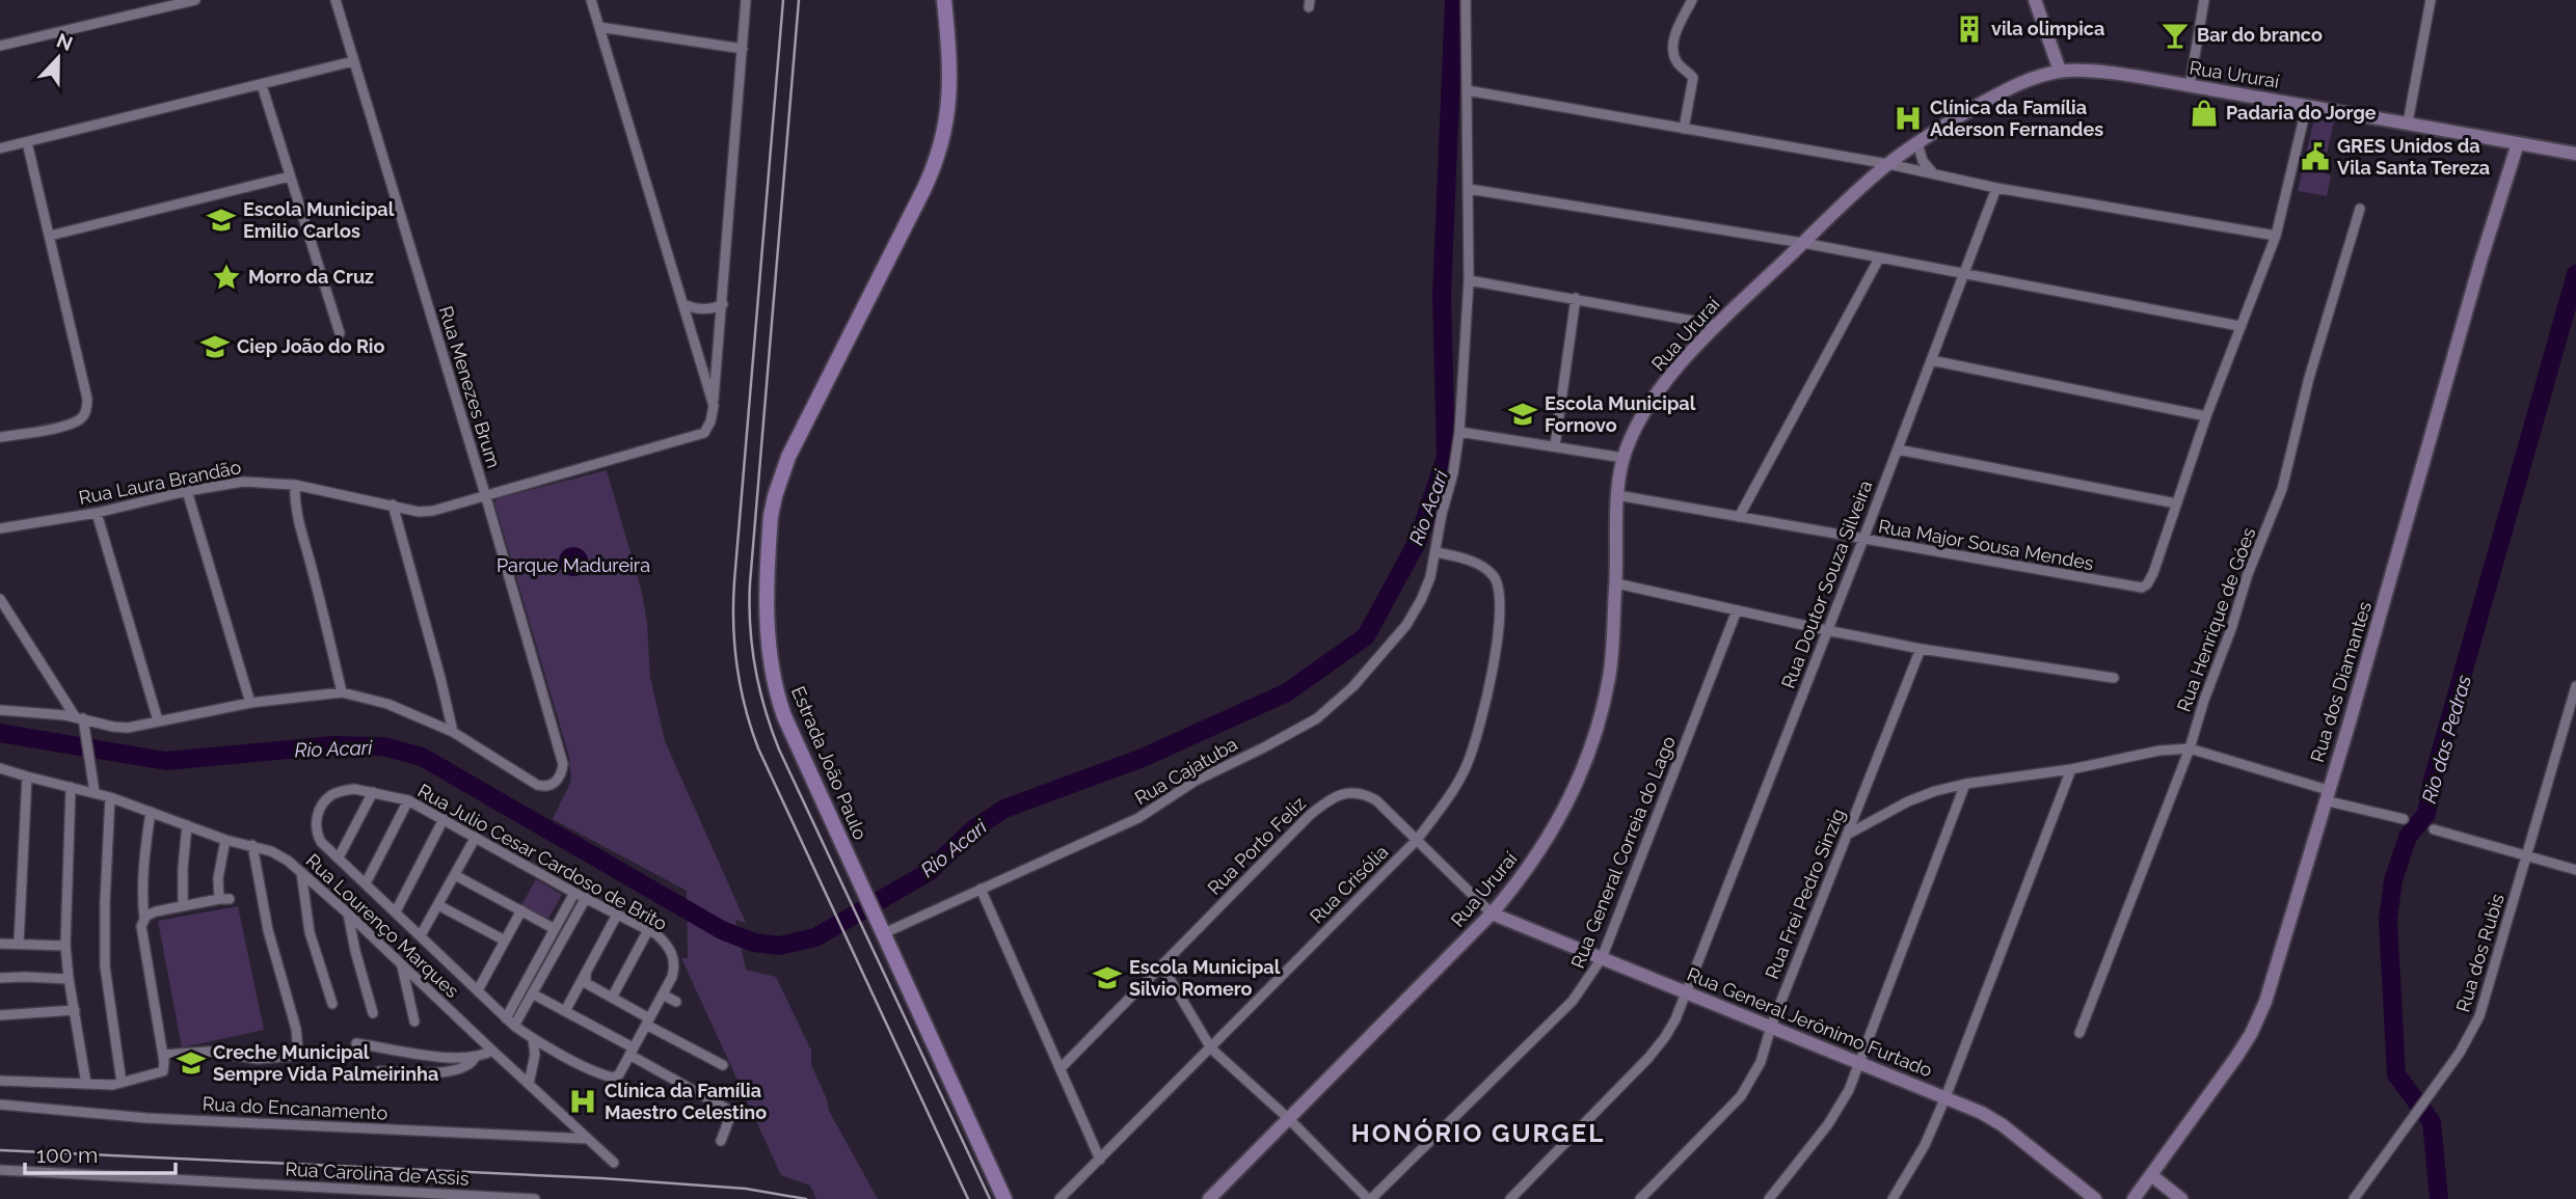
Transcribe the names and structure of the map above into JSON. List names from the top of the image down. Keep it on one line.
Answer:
{"streets":{"main road":["Estrada João Paulo"],"street":["Rua Ururaí","Rua Menezes Brum","Rua Laura Brandão","Rua Major Sousa Mendes","Rua Doutor Souza Silveira","Rua Henrique de Góes","Rua dos Diamantes","Rua Cajatuba","Rua Porto Feliz","Rua General Correia do Lago","Rua Julio Cesar Cardoso de Brito","Rua Crisólia","Rua Frei Pedro Sinzig","Rua Lourenço Marques","Rua dos Rubis","Rua General Jerônimo Furtado","Rua do Encanamento","Rua Carolina de Assis"]},"crossings":[["Rua Ururaí","Rua Major Sousa Mendes"],["Rua Ururaí","Rua dos Diamantes"],["Rua Ururaí","Rua Porto Feliz"],["Rua Ururaí","Rua General Jerônimo Furtado"],["Rua Menezes Brum","Rua Laura Brandão"],["Rua Major Sousa Mendes","Rua Doutor Souza Silveira"],["Rua Doutor Souza Silveira","Rua General Jerônimo Furtado"],["Estrada João Paulo","Rua Cajatuba"],["Rua Cajatuba","Rua Crisólia"],["Rua Porto Feliz","Rua Crisólia"],["Rua Porto Feliz","Rua General Jerônimo Furtado"],["Rua General Correia do Lago","Rua General Jerônimo Furtado"],["Rua Frei Pedro Sinzig","Rua General Jerônimo Furtado"],["Rua Lourenço Marques","Rua do Encanamento"]],"districts":["HONÓRIO GURGEL"],"water":["Rio Acari","Rio das Pedras"],"parks":["Parque Madureira"],"places":{"building":["vila olimpica"],"bar":["Bar do branco"],"shop":["Padaria do Jorge"],"hospital":["Clínica da Família Aderson Fernandes","Clínica da Família Maestro Celestino"],"public building":["GRES Unidos da Vila Santa Tereza"],"school or university":["Escola Municipal Emilio Carlos","Ciep João do Rio","Escola Municipal Fornovo","Escola Municipal Silvio Romero","Creche Municipal Sempre Vida Palmeirinha"],"place":["Morro da Cruz"]},"scale_bar":"100 m","north":"top"}
